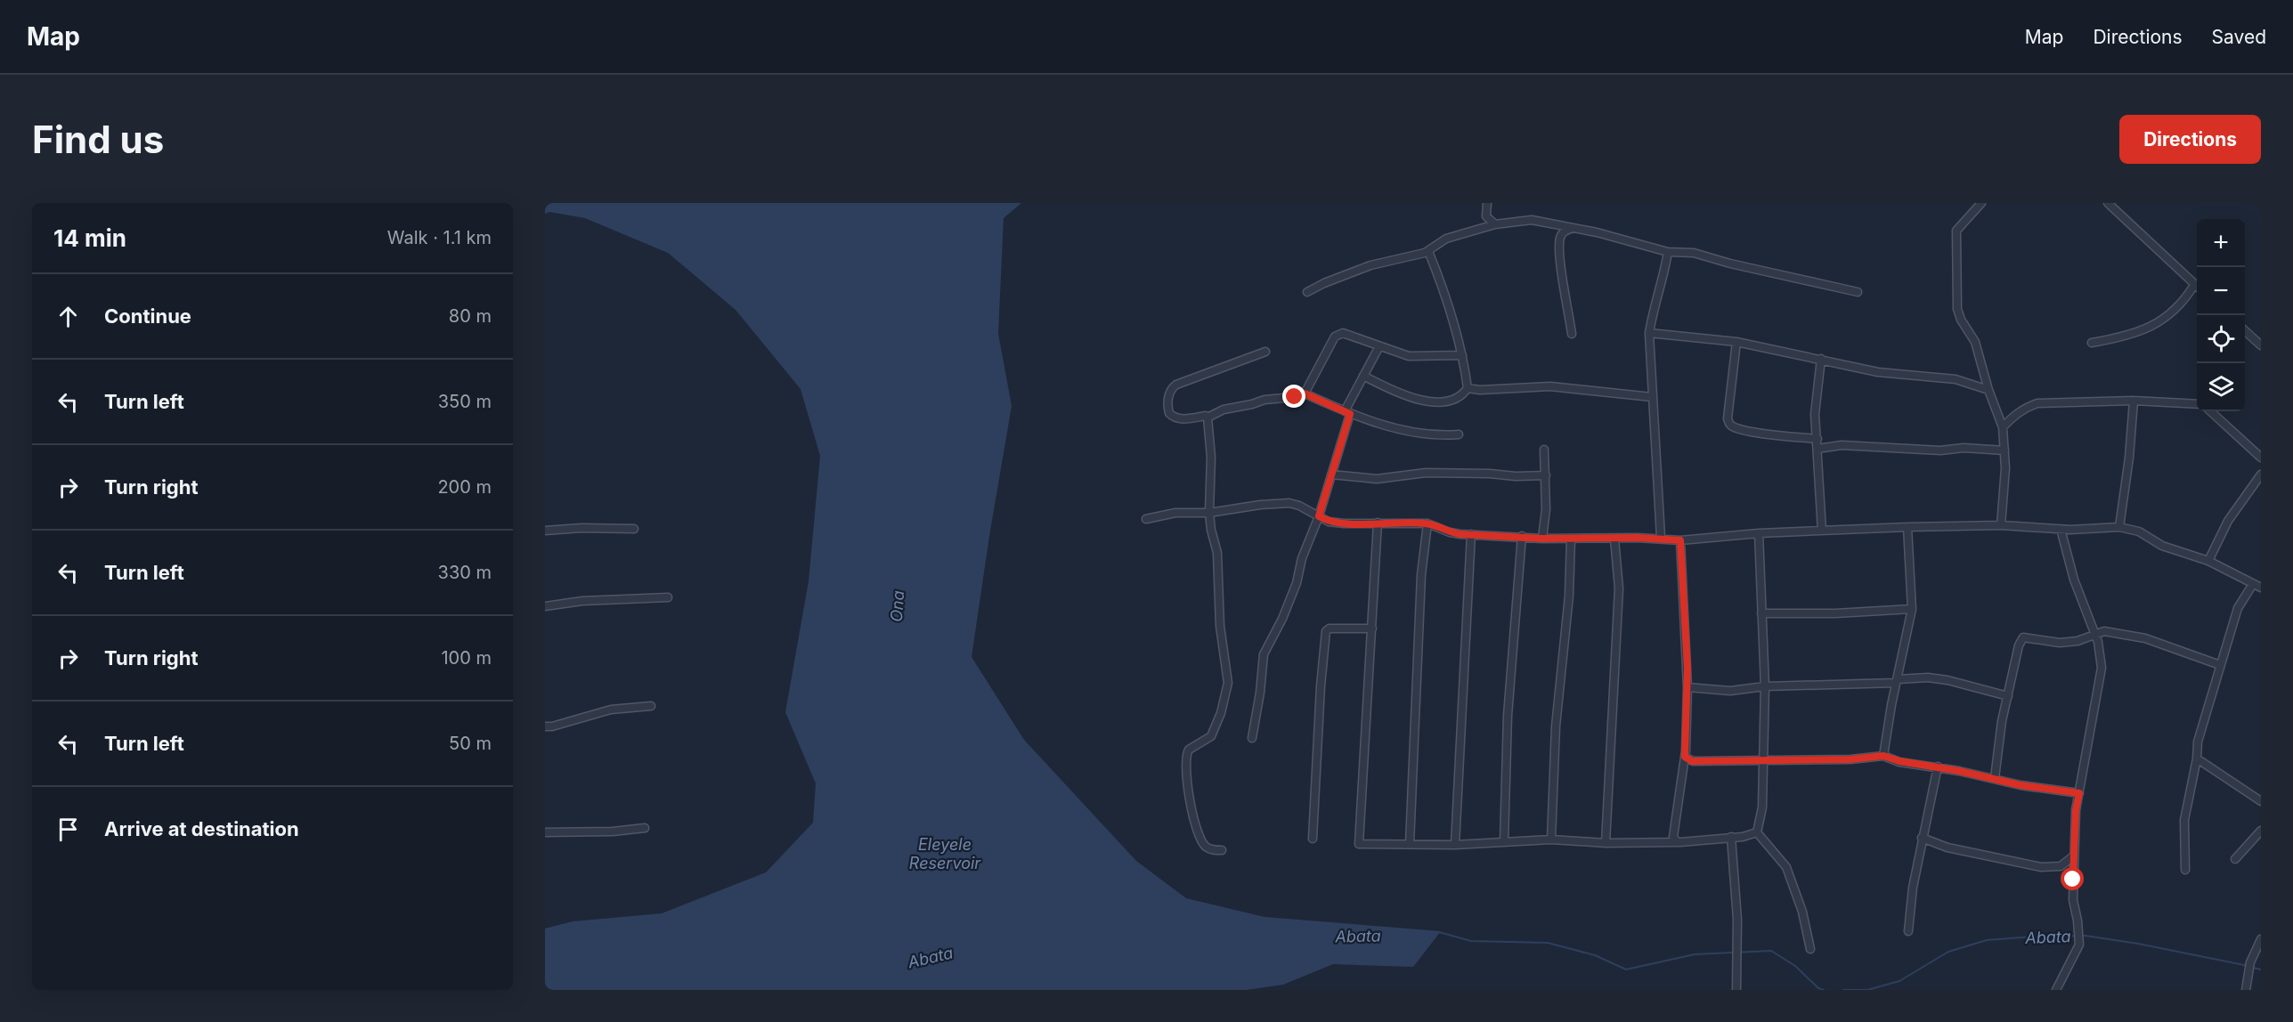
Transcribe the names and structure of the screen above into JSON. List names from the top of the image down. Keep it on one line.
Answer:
{"water":["Ona","Eleyele Reservoir","Abata"],"page":{"header":"Map","nav":["Map","Directions","Saved"],"buttons":"Directions","title":"Find us","heading":["14 min","Walk · 1.1 km"],"map_buttons":["+","−"],"list":[["Continue","80 m"],["Turn left","350 m"],["Turn right","200 m"],["Turn left","330 m"],["Turn right","100 m"],["Turn left","50 m"],"Arrive at destination"]}}
